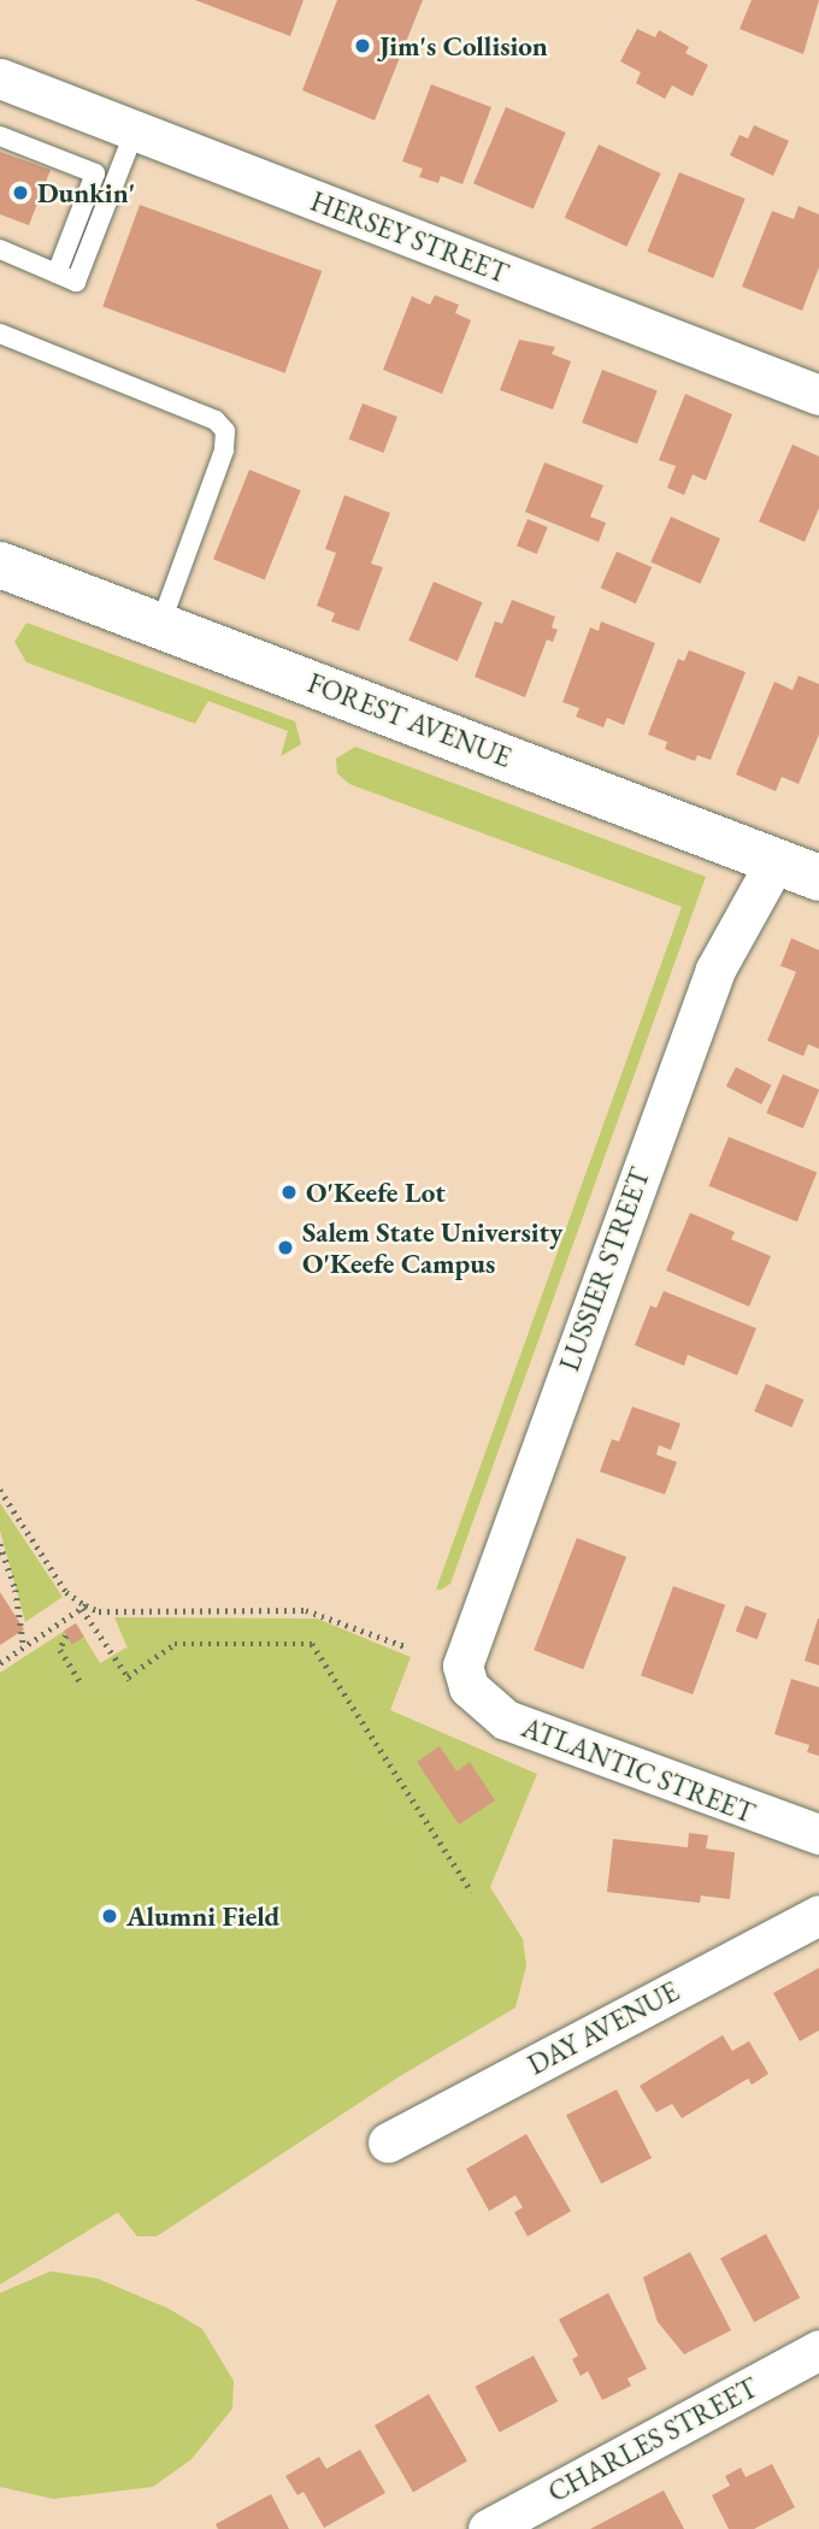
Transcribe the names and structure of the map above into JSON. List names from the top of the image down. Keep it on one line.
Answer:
{"streets":{"street":["HERSEY STREET","FOREST AVENUE","LUSSIER STREET","ATLANTIC STREET","DAY AVENUE","CHARLES STREET"]},"crossings":[["FOREST AVENUE","LUSSIER STREET"],["LUSSIER STREET","ATLANTIC STREET"]],"places":["Jim's Collision","Dunkin'","O'Keefe Lot","Salem State University O'Keefe Campus","Alumni Field"]}
